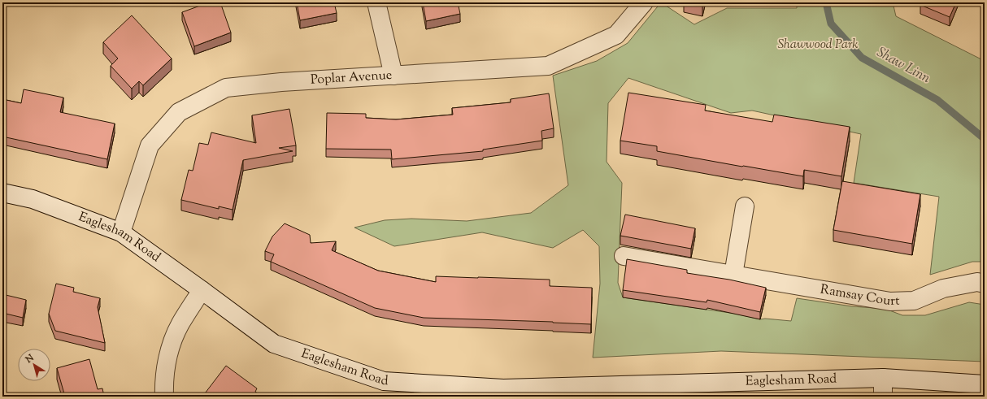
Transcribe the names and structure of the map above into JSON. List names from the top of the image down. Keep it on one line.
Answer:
{"streets":{"street":["Poplar Avenue","Eaglesham Road","Ramsay Court"]},"crossings":[["Poplar Avenue","Eaglesham Road"]],"water":["Shaw Linn"],"parks":["Shawwood Park"],"north":"top left"}
